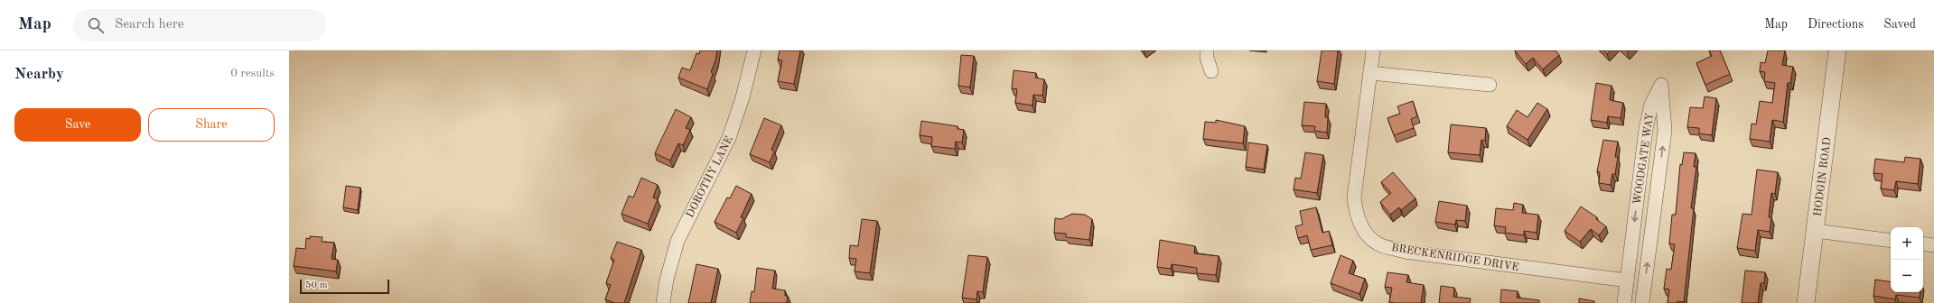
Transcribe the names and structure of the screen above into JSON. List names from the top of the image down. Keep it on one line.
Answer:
{"streets":{"street":["WOODGATE WAY","DOROTHY LANE","HODGIN ROAD","BRECKENRIDGE DRIVE"]},"crossings":[["WOODGATE WAY","BRECKENRIDGE DRIVE"]],"scale_bar":"50 m","page":{"header":"Map","search":"Search here","nav":["Map","Directions","Saved"],"heading":["Nearby","0 results"],"buttons":["Save","Share"],"map_buttons":["+","−"],"scale":"50 m"}}
